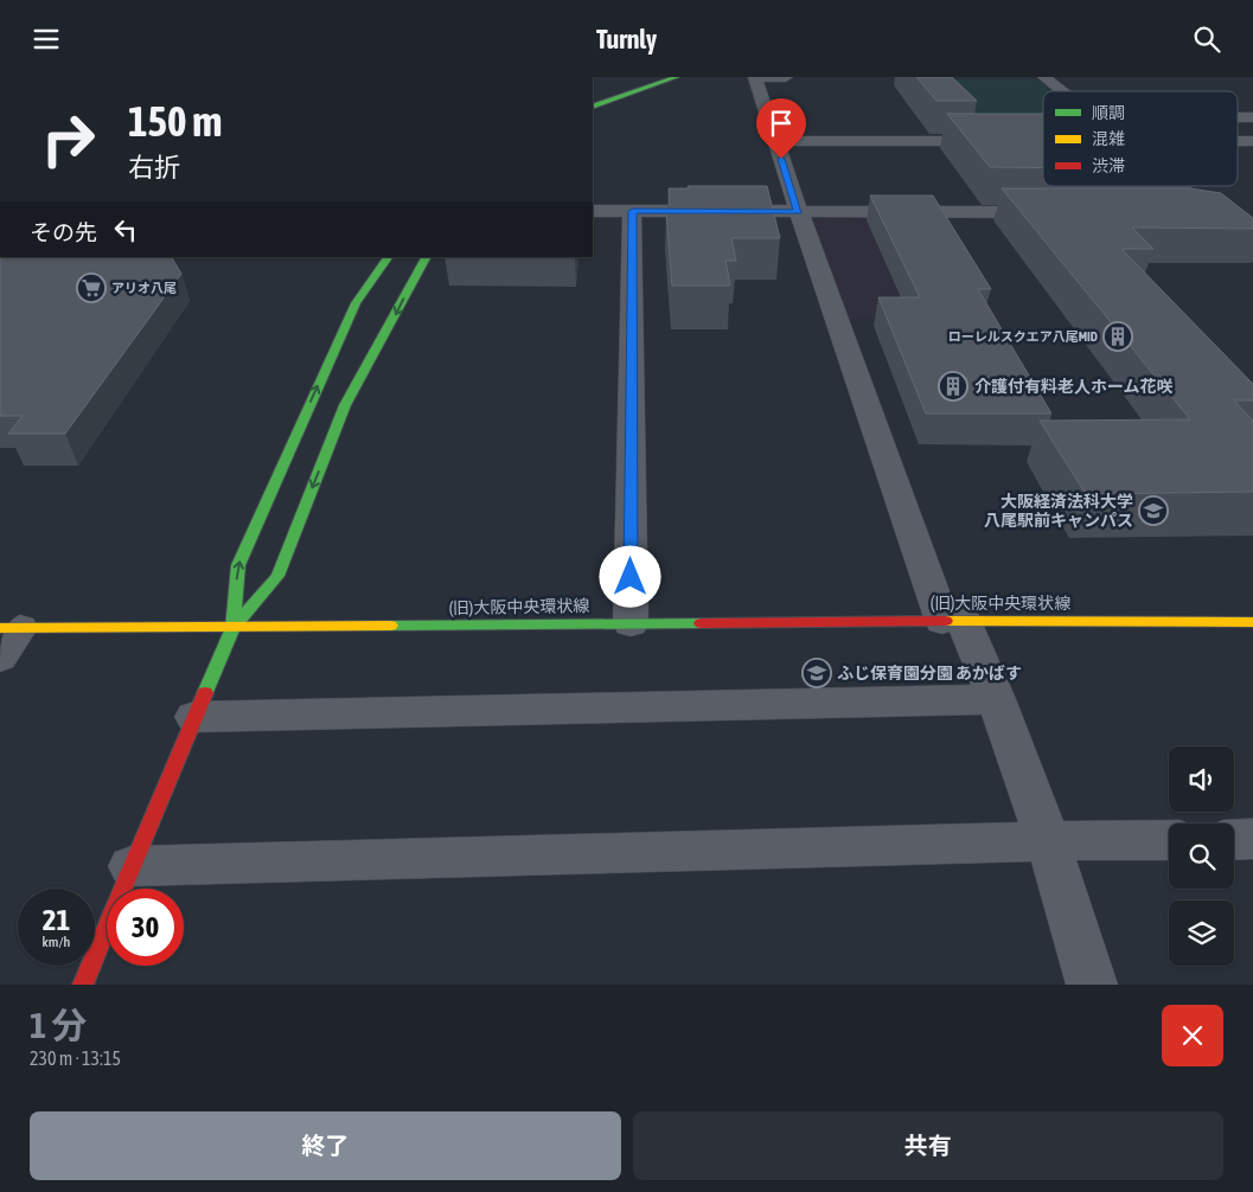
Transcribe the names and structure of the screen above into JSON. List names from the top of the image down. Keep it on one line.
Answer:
{"streets":{"street":["(旧)大阪中央環状線"]},"places":{"supermarket":["アリオ八尾"],"building":["ローレルスクエア八尾MID","介護付有料老人ホーム花咲"],"school or university":["大阪経済法科大学 八尾駅前キャンパス","ふじ保育園分園 あかばす"]},"legend":["順調","混雑","渋滞"],"page":{"header":"Turnly","turn":["150 m","右折"],"then":"その先","speed":"21 km/h","limit":"30","heading":["1 分","230 m · 13:15"],"buttons":["終了","共有"]}}
